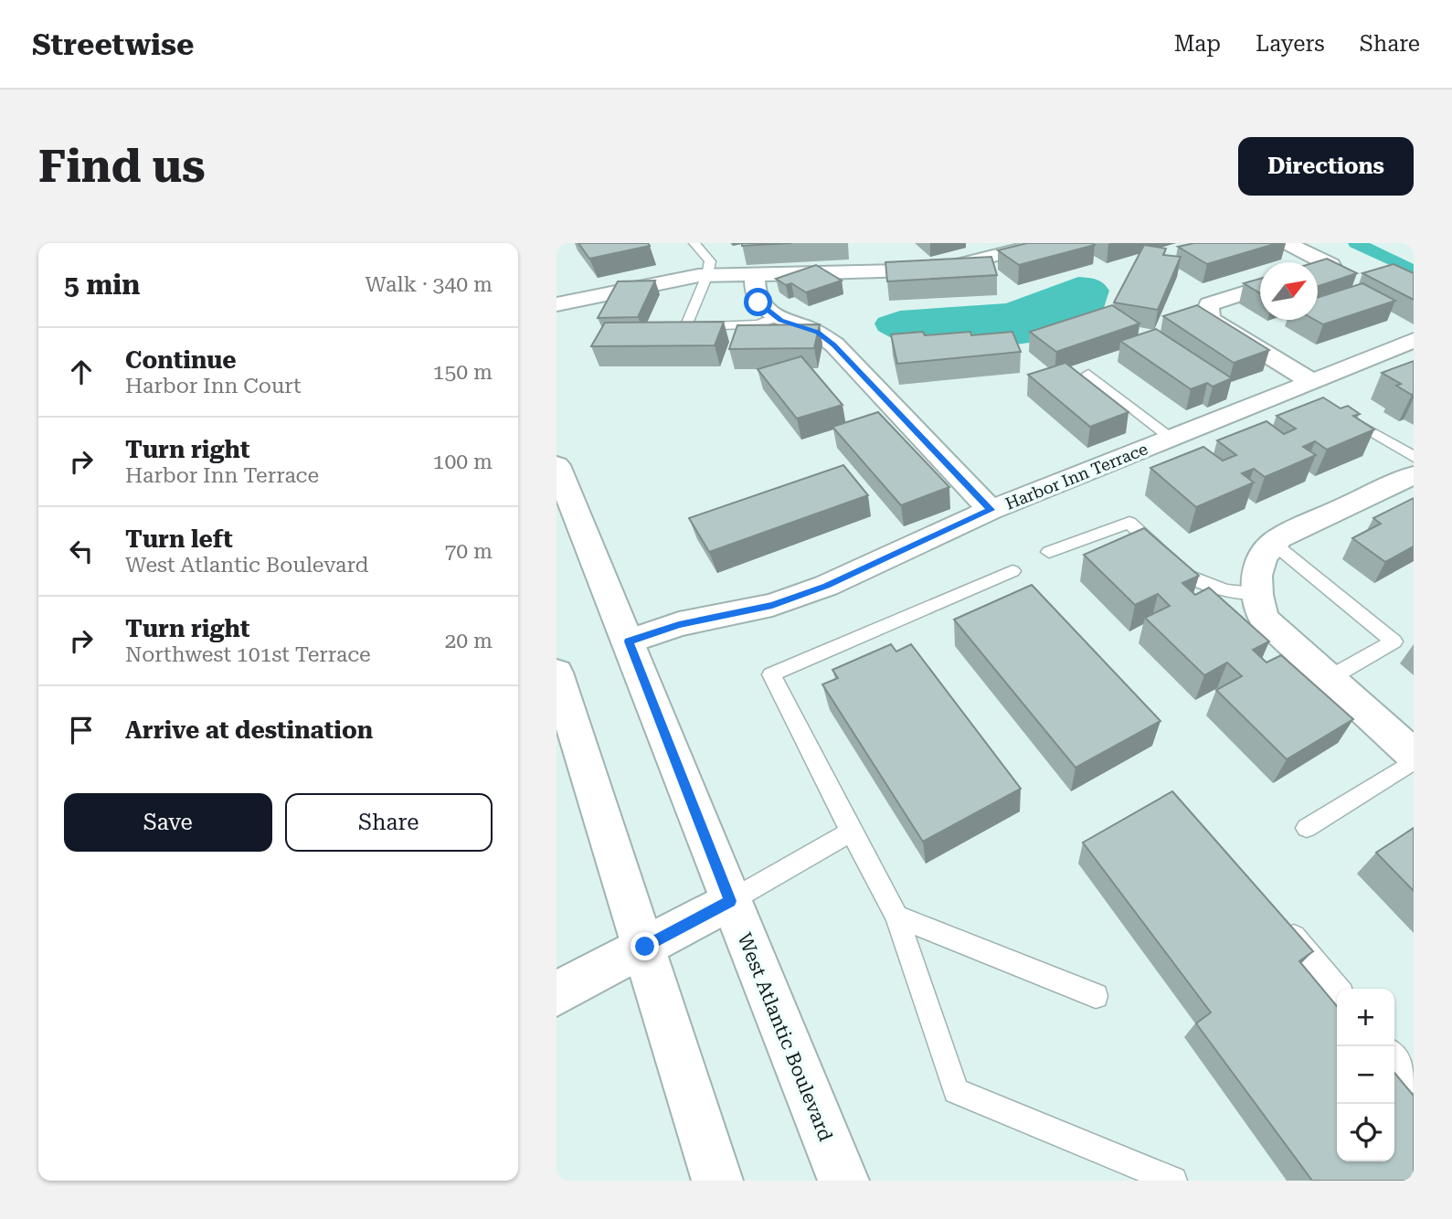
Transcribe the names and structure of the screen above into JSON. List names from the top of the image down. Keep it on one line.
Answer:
{"streets":{"street":["Harbor Inn Terrace","West Atlantic Boulevard"]},"crossings":[["Harbor Inn Terrace","West Atlantic Boulevard"]],"north":"top right","page":{"header":"Streetwise","nav":["Map","Layers","Share"],"buttons":["Directions",["Save","Share"]],"title":"Find us","heading":["5 min","Walk · 340 m"],"list":[["Continue","Harbor Inn Court","150 m"],["Turn right","Harbor Inn Terrace","100 m"],["Turn left","West Atlantic Boulevard","70 m"],["Turn right","Northwest 101st Terrace","20 m"],"Arrive at destination"],"map_buttons":["+","−"]}}
